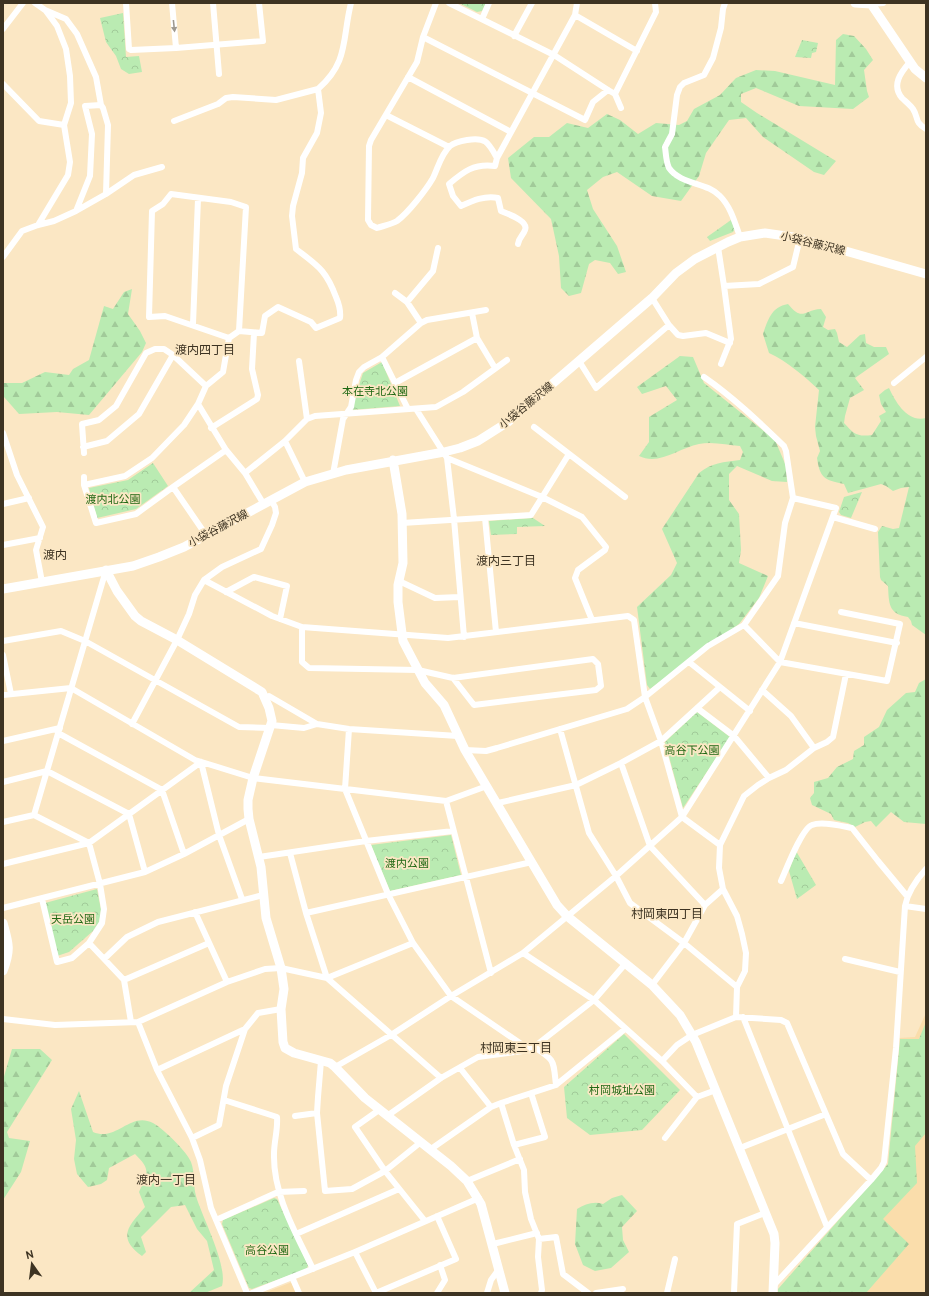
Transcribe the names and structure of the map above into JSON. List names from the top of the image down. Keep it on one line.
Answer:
{"streets":{"street":["小袋谷藤沢線"]},"districts":["渡内四丁目","渡内","渡内三丁目","村岡東四丁目","村岡東三丁目","渡内一丁目"],"parks":["本在寺北公園","渡内北公園","高谷下公園","渡内公園","天岳公園","村岡城址公園","高谷公園"],"north":"top"}
